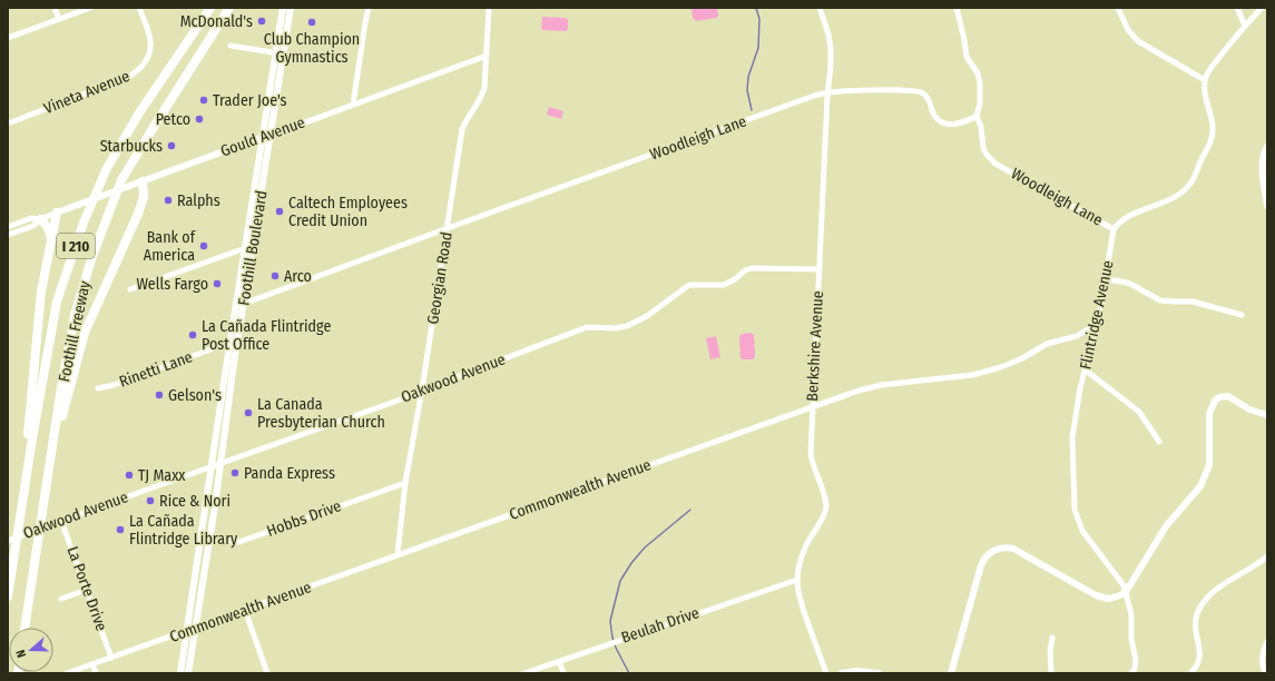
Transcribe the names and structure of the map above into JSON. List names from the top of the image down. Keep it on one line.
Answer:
{"streets":{"highway":["I 210","Foothill Freeway"],"main road":["Gould Avenue","Foothill Boulevard"],"street":["Vineta Avenue","Woodleigh Lane","Georgian Road","Flintridge Avenue","Berkshire Avenue","Rinetti Lane","Oakwood Avenue","Commonwealth Avenue","Hobbs Drive","La Porte Drive","Beulah Drive"]},"crossings":[["Gould Avenue","Foothill Boulevard"],["Gould Avenue","Georgian Road"],["Woodleigh Lane","Foothill Boulevard"],["Woodleigh Lane","Georgian Road"],["Woodleigh Lane","Flintridge Avenue"],["Woodleigh Lane","Berkshire Avenue"],["Foothill Boulevard","Rinetti Lane"],["Foothill Boulevard","Oakwood Avenue"],["Foothill Boulevard","Commonwealth Avenue"],["Foothill Boulevard","Hobbs Drive"],["Georgian Road","Oakwood Avenue"],["Georgian Road","Commonwealth Avenue"],["Georgian Road","Hobbs Drive"],["Flintridge Avenue","Commonwealth Avenue"],["Berkshire Avenue","Oakwood Avenue"],["Berkshire Avenue","Commonwealth Avenue"],["Berkshire Avenue","Beulah Drive"],["Oakwood Avenue","La Porte Drive"],["Commonwealth Avenue","La Porte Drive"]],"places":["McDonald's","Club Champion Gymnastics","Trader Joe's","Petco","Starbucks","Ralphs","Caltech Employees Credit Union","Bank of America","Arco","Wells Fargo","La Cañada Flintridge Post Office","Gelson's","La Canada Presbyterian Church","Panda Express","TJ Maxx","Rice & Nori","La Cañada Flintridge Library"],"north":"left"}
